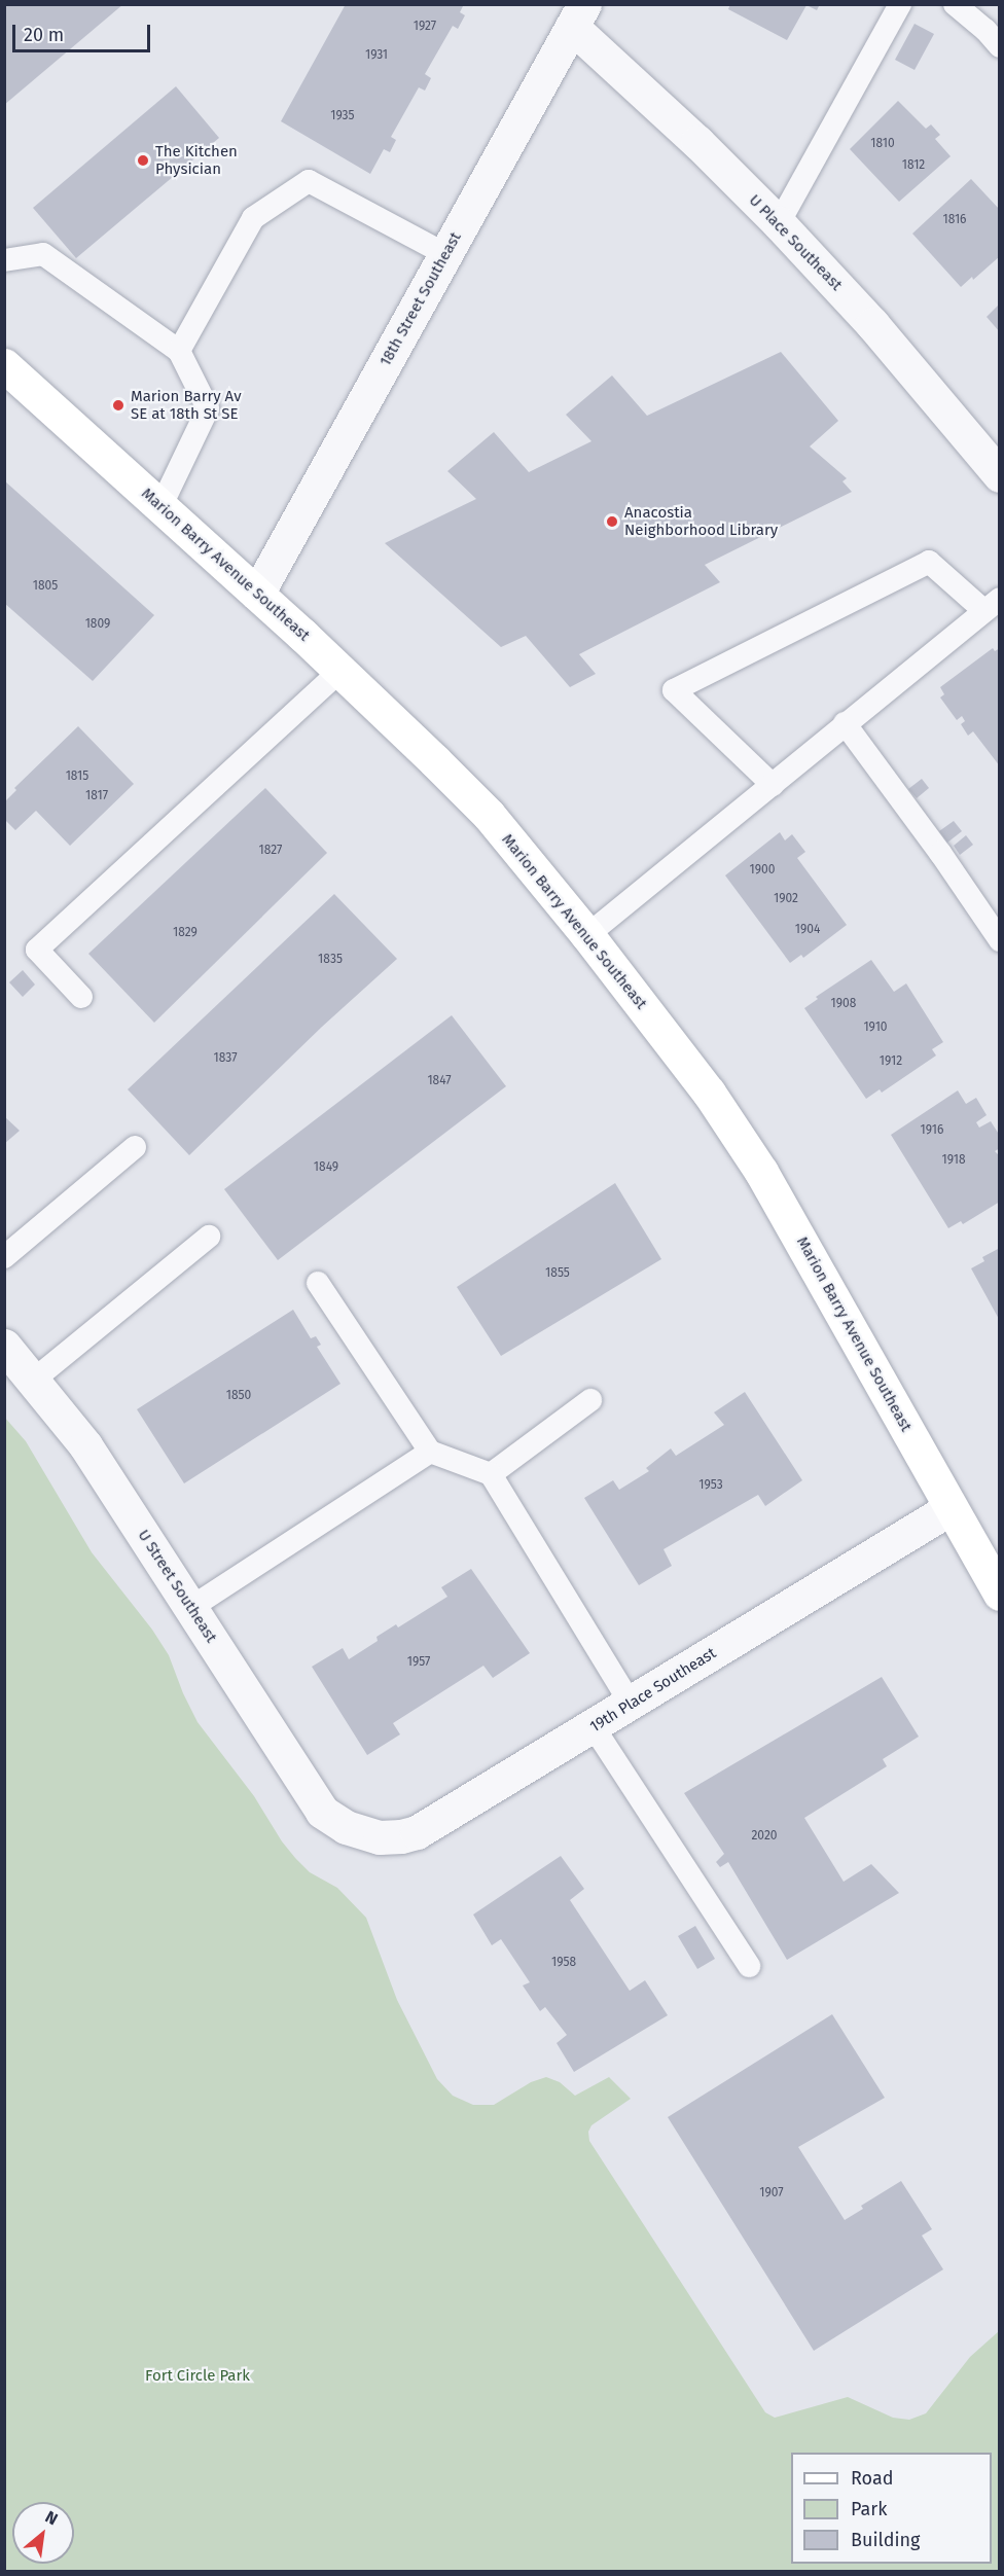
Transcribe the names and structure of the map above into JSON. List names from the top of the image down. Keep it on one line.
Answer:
{"streets":{"main road":["Marion Barry Avenue Southeast"],"street":["U Place Southeast","18th Street Southeast","U Street Southeast","19th Place Southeast"]},"crossings":[["U Place Southeast","18th Street Southeast"],["18th Street Southeast","Marion Barry Avenue Southeast"],["Marion Barry Avenue Southeast","19th Place Southeast"],["U Street Southeast","19th Place Southeast"]],"parks":["Fort Circle Park"],"places":["The Kitchen Physician","Marion Barry Av SE at 18th St SE","Anacostia Neighborhood Library"],"house_numbers":["1927","1931","1935","1810","1812","1816","1805","1809","1815","1817","1827","1900","1902","1904","1829","1835","1908","1910","1837","1912","1847","1916","1918","1849","1855","1850","1953","1957","2020","1958","1907"],"legend":["Road","Park","Building"],"scale_bar":"20 m","north":"top right"}
